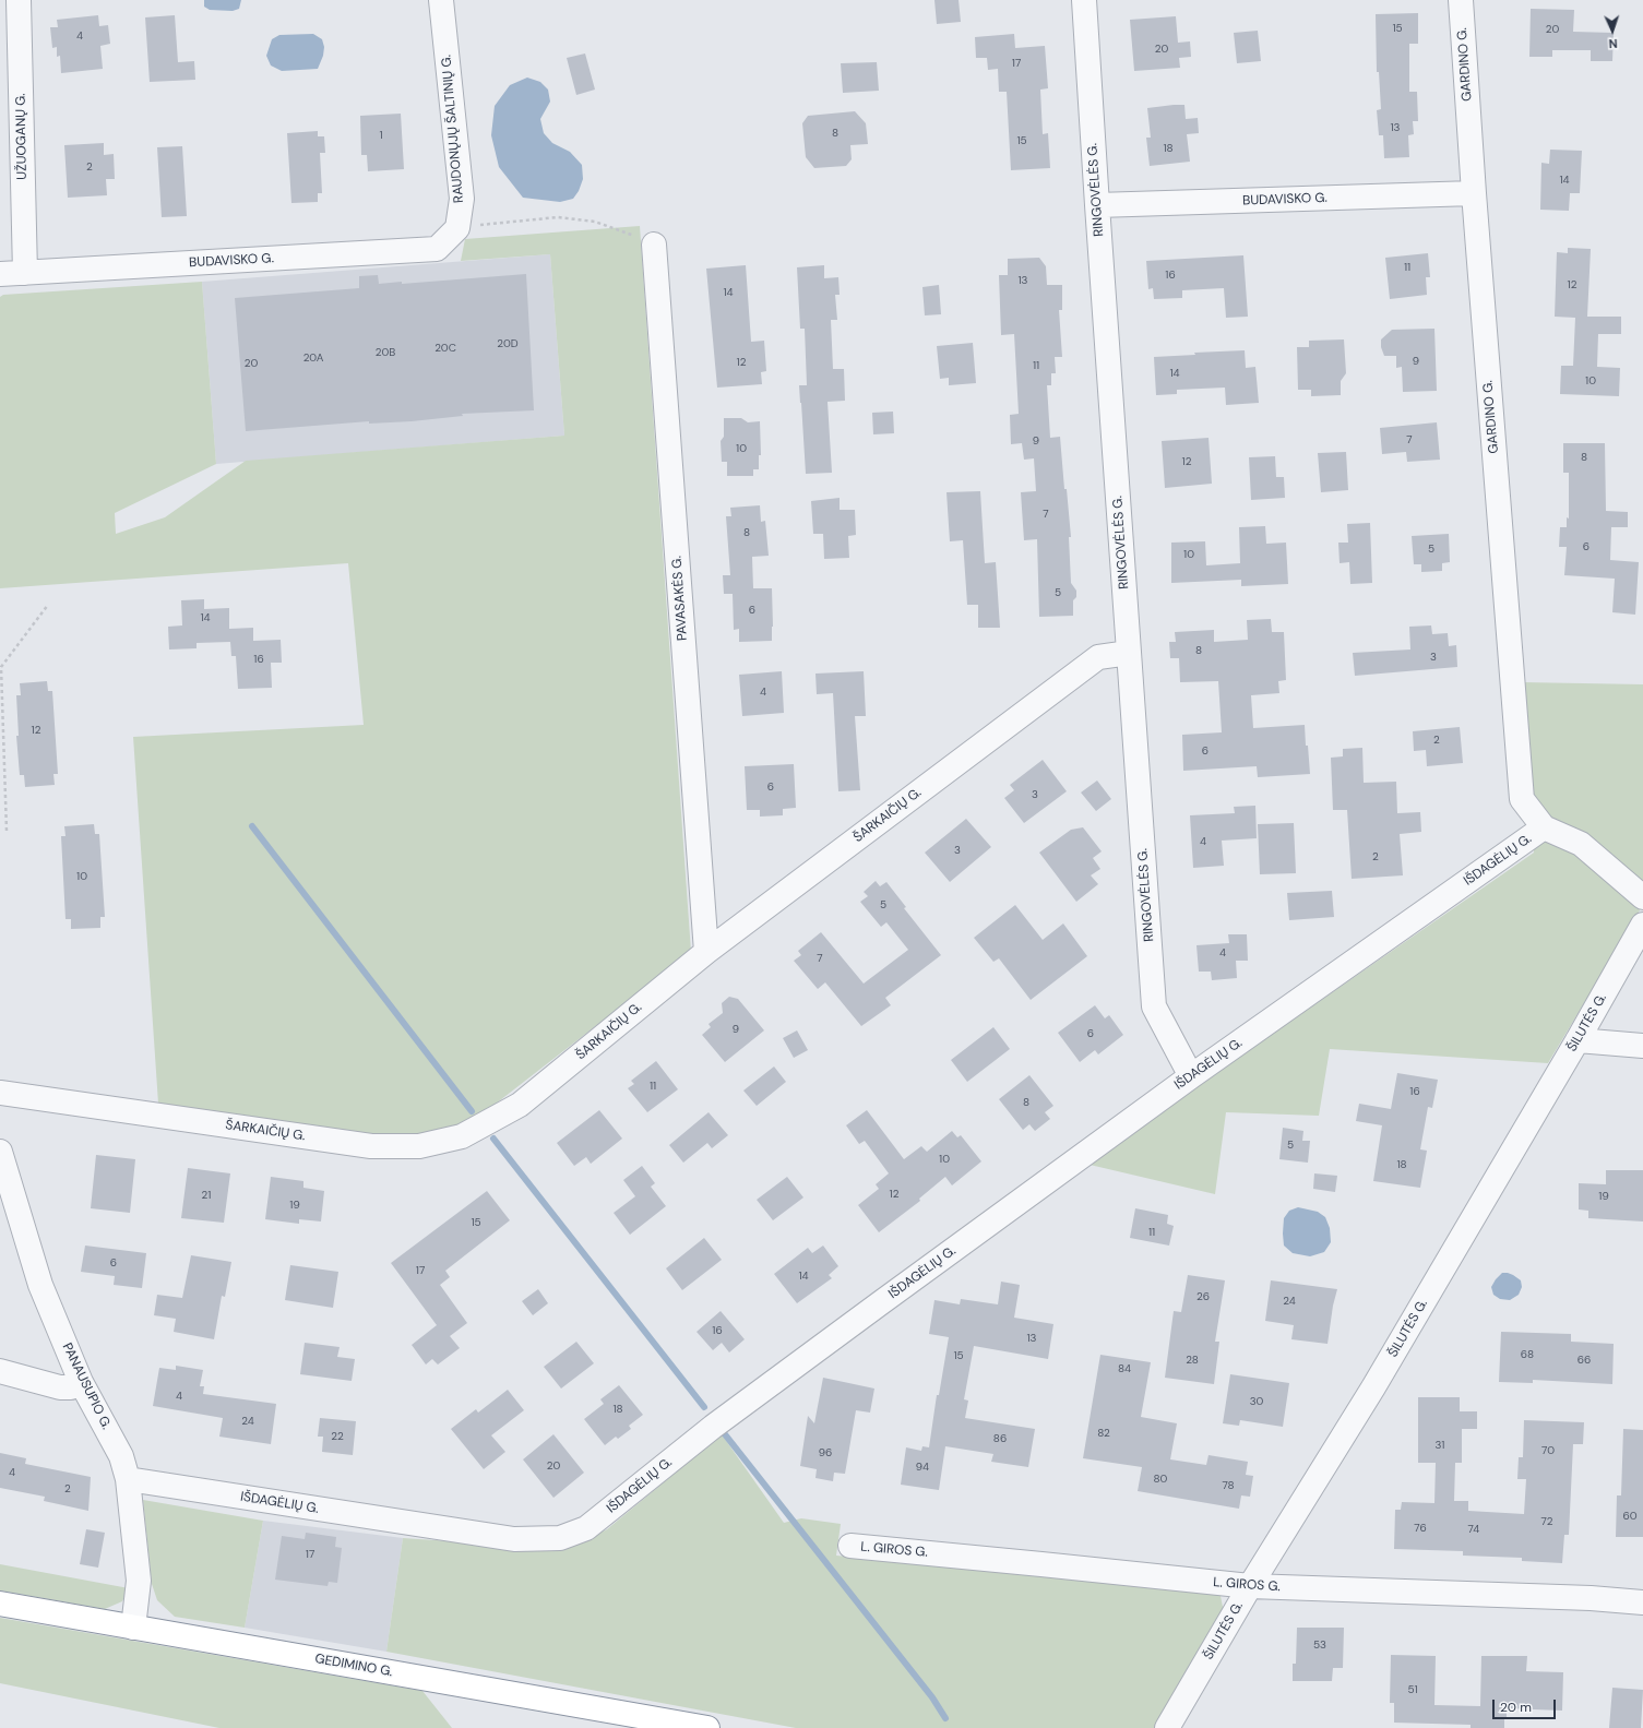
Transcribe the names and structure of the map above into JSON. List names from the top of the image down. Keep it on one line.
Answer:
{"streets":{"highway":["GEDIMINO G."],"street":["GARDINO G.","RAUDONŲJŲ ŠALTINIŲ G.","UŽUOGANŲ G.","RINGOVĖLĖS G.","BUDAVISKO G.","PAVASAKĖS G.","ŠARKAIČIŲ G.","IŠDAGĖLIŲ G.","ŠILUTĖS G.","PANAUSUPIO G.","L. GIROS G."]},"crossings":[["GARDINO G.","BUDAVISKO G."],["GARDINO G.","IŠDAGĖLIŲ G."],["RAUDONŲJŲ ŠALTINIŲ G.","BUDAVISKO G."],["UŽUOGANŲ G.","BUDAVISKO G."],["RINGOVĖLĖS G.","BUDAVISKO G."],["RINGOVĖLĖS G.","ŠARKAIČIŲ G."],["RINGOVĖLĖS G.","IŠDAGĖLIŲ G."],["PAVASAKĖS G.","ŠARKAIČIŲ G."],["IŠDAGĖLIŲ G.","PANAUSUPIO G."],["ŠILUTĖS G.","L. GIROS G."],["PANAUSUPIO G.","GEDIMINO G."]],"house_numbers":["15","20","4","20","17","13","8","1","15","18","2","14","11","16","13","12","14","20D","20C","20B","20A","9","12","20","11","14","10","7","9","10","8","12","7","8","6","5","10","5","6","14","8","3","16","4","12","2","6","6","3","4","3","2","10","5","4","7","9","6","11","16","8","5","10","18","12","21","19","19","15","11","6","17","14","26","24","16","13","68","15","28","66","84","4","30","18","24","82","22","86","31","70","96","20","94","4","80","78","2","60","72","76","74","17","53","51"],"scale_bar":"20 m","north":"bottom"}
